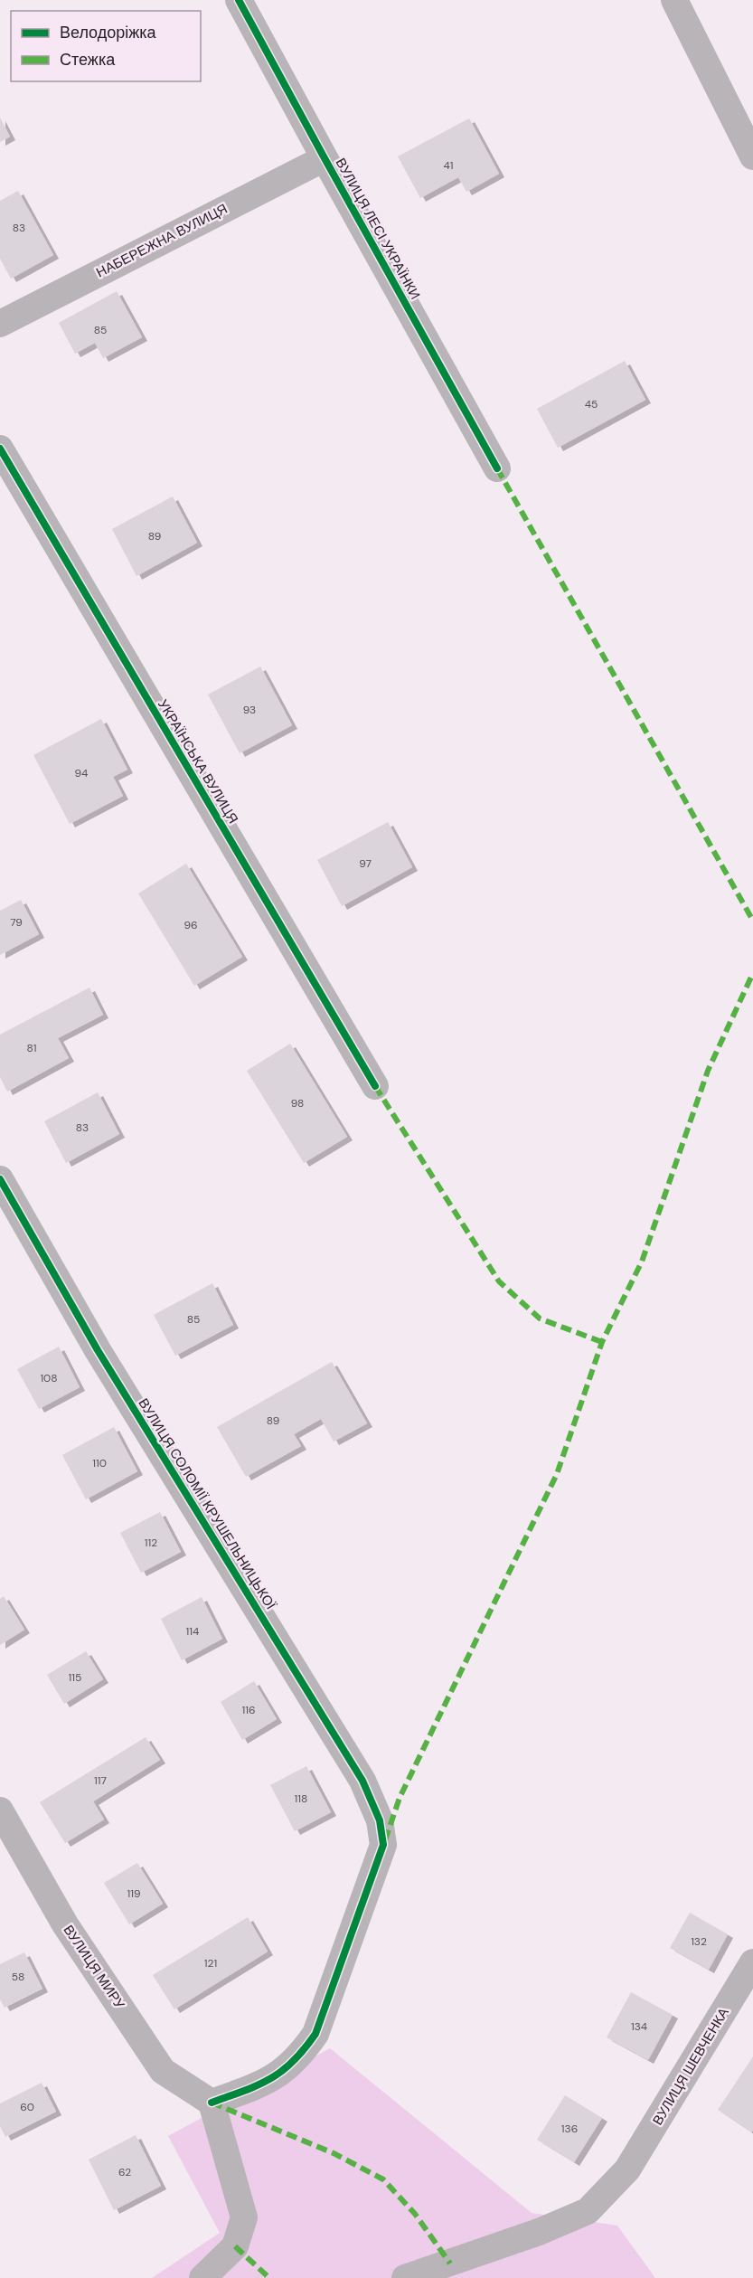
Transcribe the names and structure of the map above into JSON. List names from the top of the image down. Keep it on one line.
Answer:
{"streets":{"street":["ВУЛИЦЯ ЛЕСІ УКРАЇНКИ","НАБЕРЕЖНА ВУЛИЦЯ","УКРАЇНСЬКА ВУЛИЦЯ","ВУЛИЦЯ СОЛОМІЇ КРУШЕЛЬНИЦЬКОЇ","ВУЛИЦЯ МИРУ","ВУЛИЦЯ ШЕВЧЕНКА"]},"crossings":[["ВУЛИЦЯ ЛЕСІ УКРАЇНКИ","НАБЕРЕЖНА ВУЛИЦЯ"],["ВУЛИЦЯ СОЛОМІЇ КРУШЕЛЬНИЦЬКОЇ","ВУЛИЦЯ МИРУ"]],"house_numbers":["41","83","85","45","89","93","94","97","79","96","81","98","83","85","108","89","110","112","114","115","116","117","118","119","132","121","58","134","60","136","62"],"legend":["Велодоріжка","Стежка"]}
